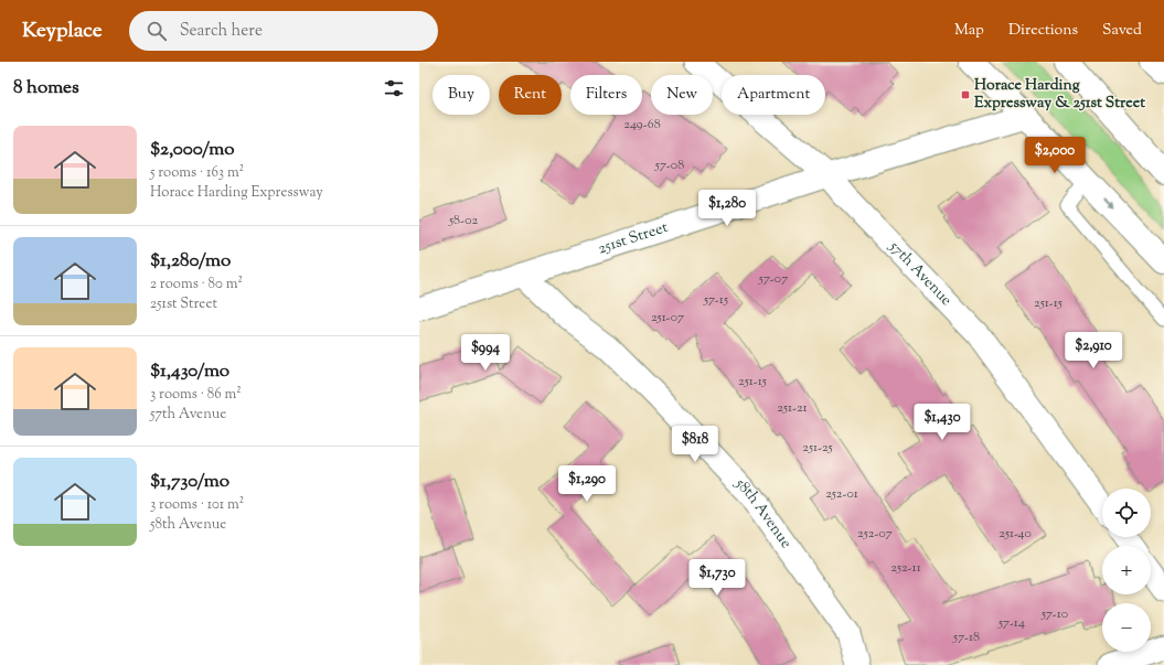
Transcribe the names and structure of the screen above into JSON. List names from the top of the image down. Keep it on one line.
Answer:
{"streets":{"street":["251st Street","57th Avenue","58th Avenue"]},"crossings":[["251st Street","57th Avenue"],["251st Street","58th Avenue"]],"places":{"transit":["Horace Harding Expressway & 251st Street"]},"house_numbers":["249-68","57-08","58-02","57-07","57-15","251-15","251-07","251-15","251-21","251-25","252-01","252-07","251-40","252-11","57-10","57-14","57-18"],"page":{"header":"Keyplace","search":"Search here","nav":["Map","Directions","Saved"],"heading":"8 homes","chip":["Buy","Rent","Filters","New","Apartment"],"list":[{"name":"$2,000/mo","note":"5 rooms · 163 m² · Horace Harding Expressway"},{"name":"$1,280/mo","note":"2 rooms · 80 m² · 251st Street"},{"name":"$1,430/mo","note":"3 rooms · 86 m² · 57th Avenue"},{"name":"$1,730/mo","note":"3 rooms · 101 m² · 58th Avenue"}],"price":["$2,000","$1,280","$2,910","$994","$1,430","$818","$1,290","$1,730"],"map_buttons":["+","−"]}}
